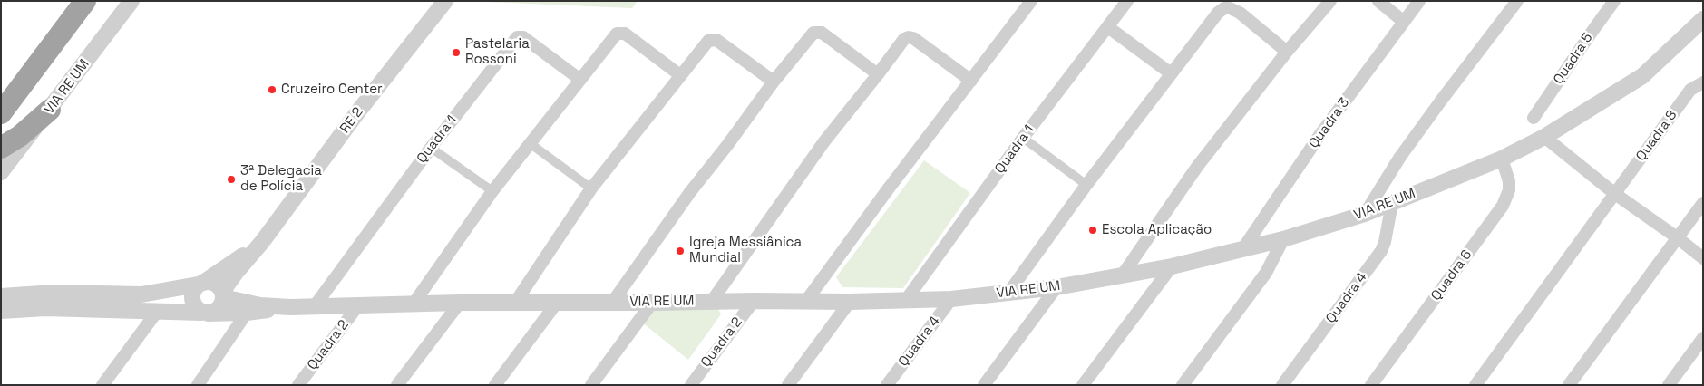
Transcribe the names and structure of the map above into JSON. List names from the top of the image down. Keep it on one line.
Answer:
{"streets":{"street":["Quadra 5","VIA RE UM","RE 2","Quadra 3","Quadra 8","Quadra 1","Quadra 6","Quadra 4","Quadra 2"]},"crossings":[["VIA RE UM","RE 2"],["VIA RE UM","Quadra 3"],["VIA RE UM","Quadra 1"],["VIA RE UM","Quadra 6"],["VIA RE UM","Quadra 4"],["VIA RE UM","Quadra 2"]],"places":["Pastelaria Rossoni","Cruzeiro Center","3ª Delegacia de Polícia","Escola Aplicação","Igreja Messiânica Mundial"]}
